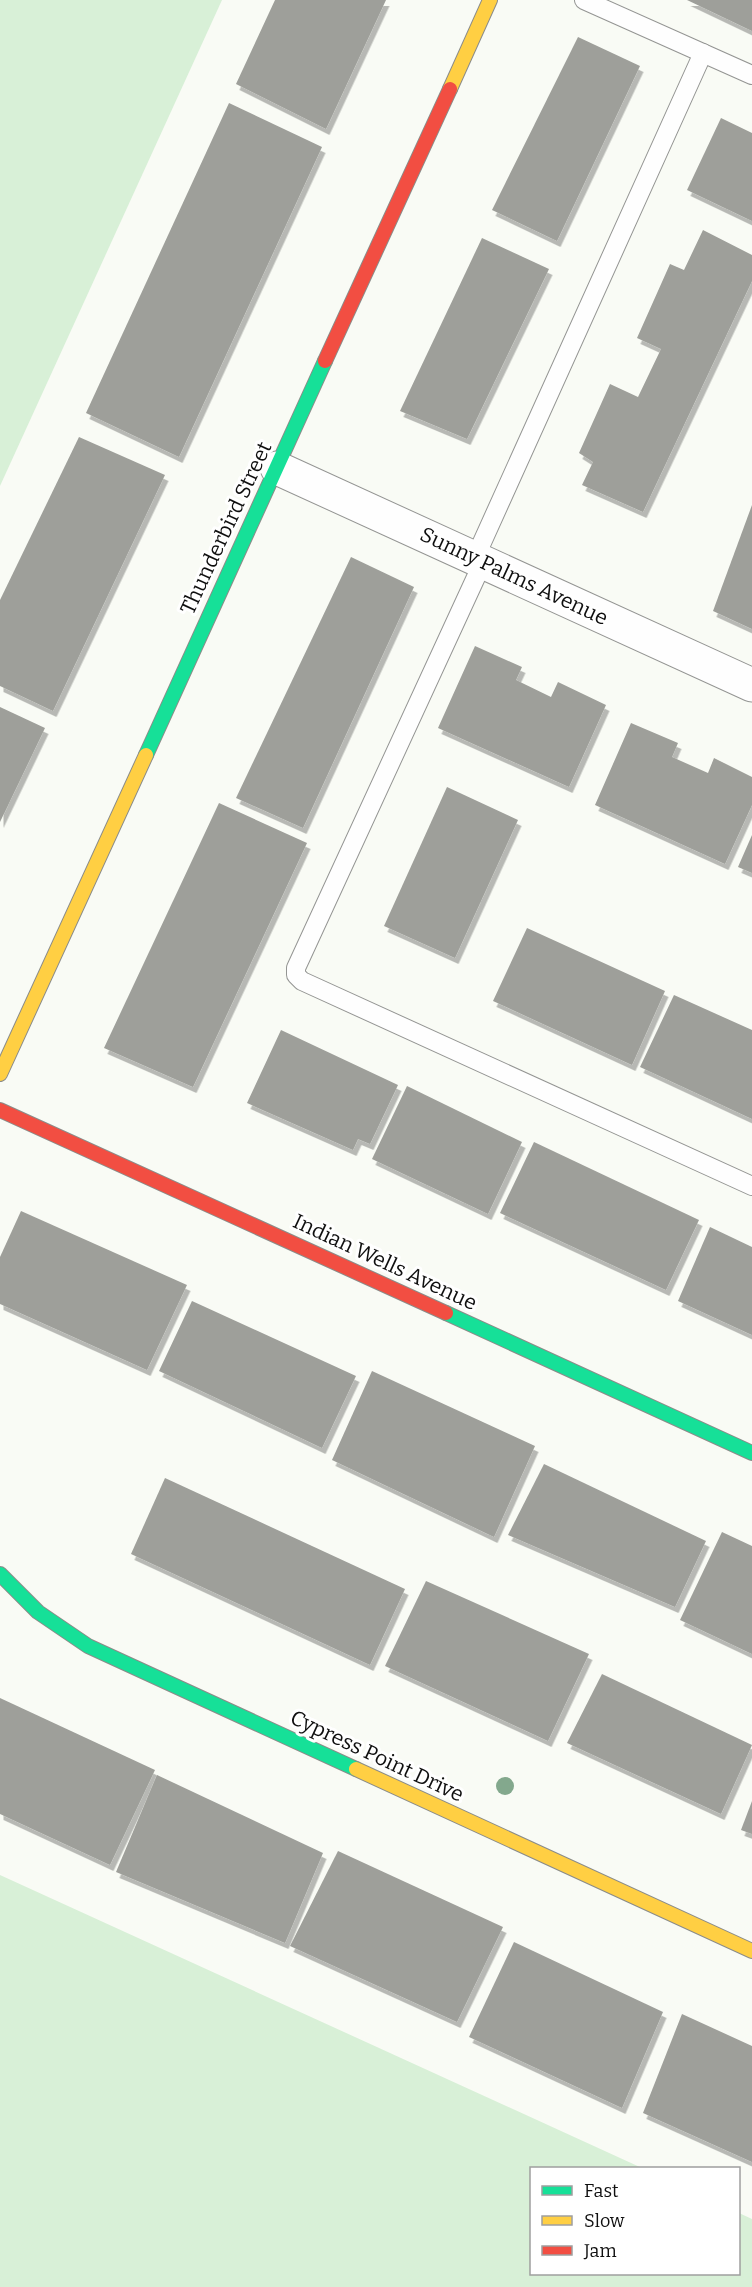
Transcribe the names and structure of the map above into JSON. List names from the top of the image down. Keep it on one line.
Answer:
{"streets":{"street":["Thunderbird Street","Sunny Palms Avenue","Indian Wells Avenue","Cypress Point Drive"]},"crossings":[["Thunderbird Street","Sunny Palms Avenue"]],"legend":["Fast","Slow","Jam"]}
